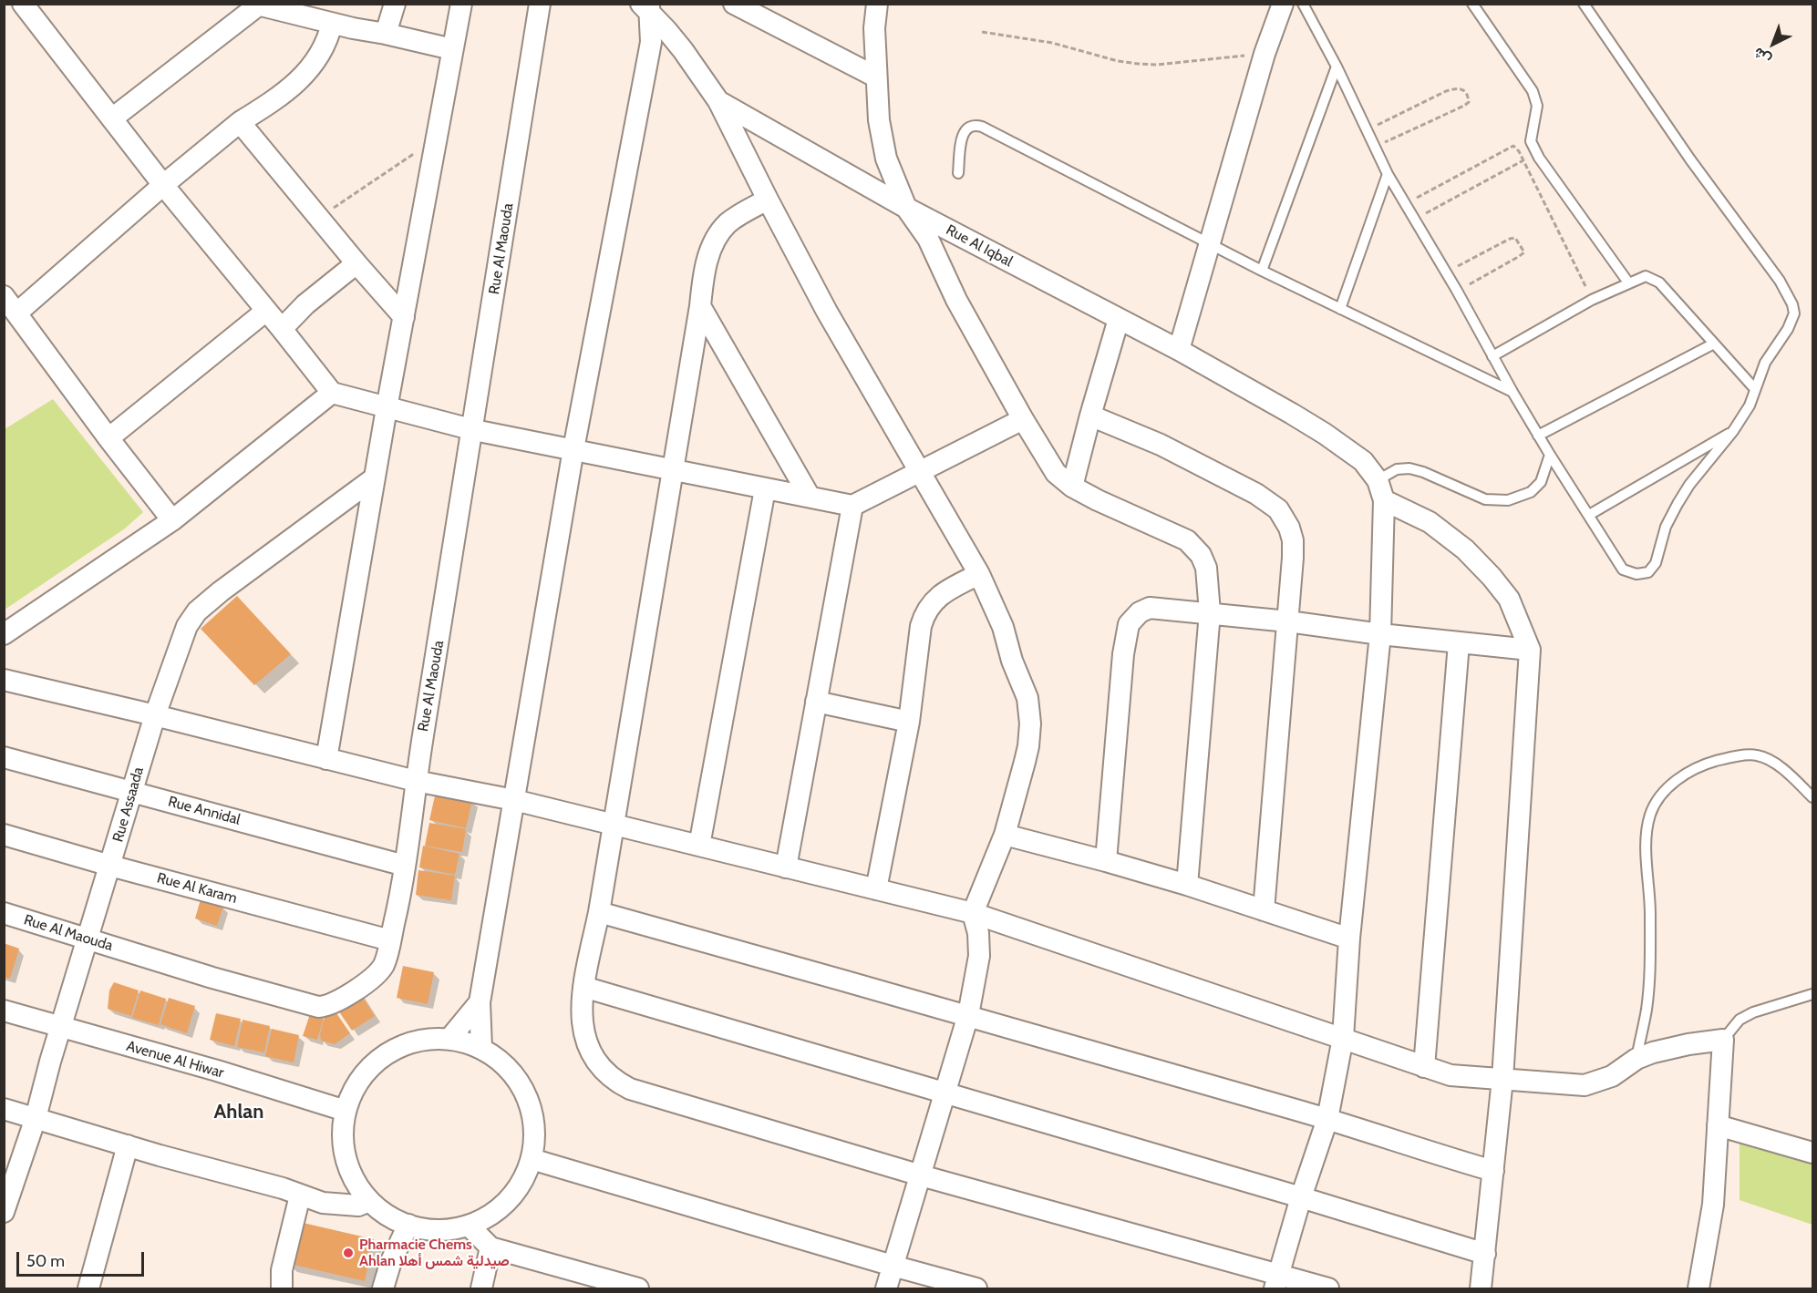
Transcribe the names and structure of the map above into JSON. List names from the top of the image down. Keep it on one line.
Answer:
{"streets":{"street":["Rue Al Iqbal","Rue Al Maouda","Rue Assaada","Rue Annidal","Rue Al Karam","Avenue Al Hiwar"]},"crossings":[["Rue Al Maouda","Rue Assaada"],["Rue Al Maouda","Rue Annidal"],["Rue Al Maouda","Rue Al Karam"],["Rue Assaada","Rue Annidal"],["Rue Assaada","Rue Al Karam"],["Rue Assaada","Avenue Al Hiwar"]],"districts":["Ahlan"],"places":["Pharmacie Chems Ahlan صيدلية شمس أهلا"],"scale_bar":"50 m","north":"bottom left"}
